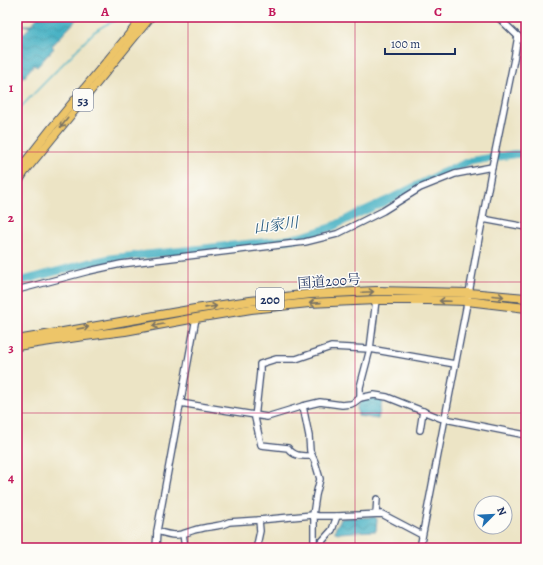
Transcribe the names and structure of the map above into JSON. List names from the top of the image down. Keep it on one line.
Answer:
{"streets":{"highway":["国道200号","200"],"main road":["53"]},"water":["山家川"],"scale_bar":"100 m","north":"top right","grid":{"columns":["A","B","C"],"rows":["1","2","3","4"]}}
